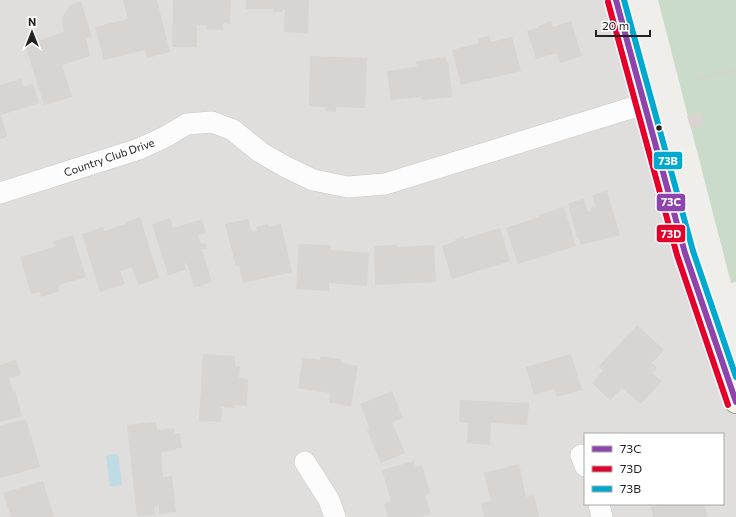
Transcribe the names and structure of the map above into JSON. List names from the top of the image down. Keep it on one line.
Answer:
{"streets":{"street":["Country Club Drive"]},"lines":["transit line 73C","transit line 73B","transit line 73D"],"legend":["73C","73D","73B"],"scale_bar":"20 m","north":"top"}
